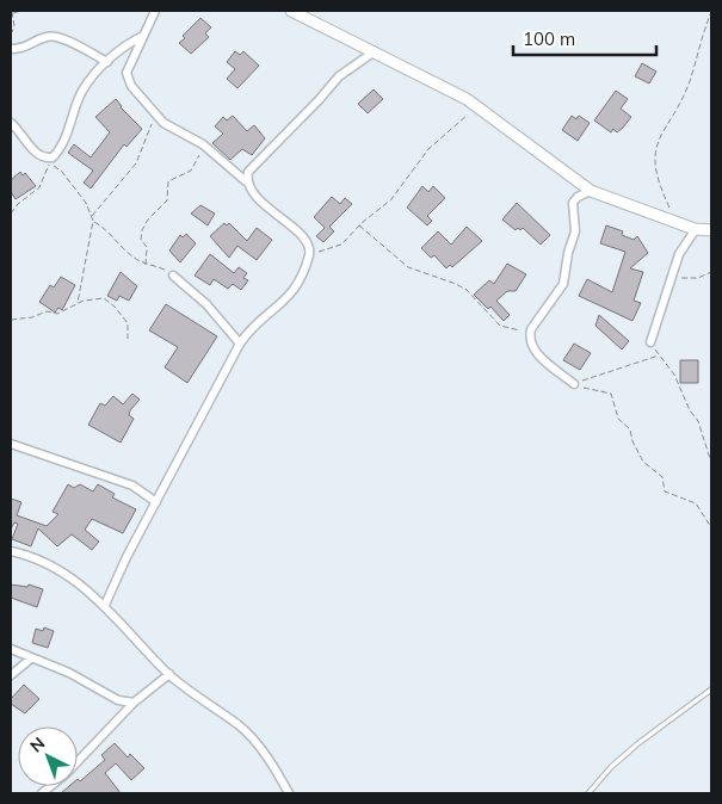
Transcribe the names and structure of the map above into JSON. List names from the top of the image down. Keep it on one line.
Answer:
{"scale_bar":"100 m","north":"top left"}
